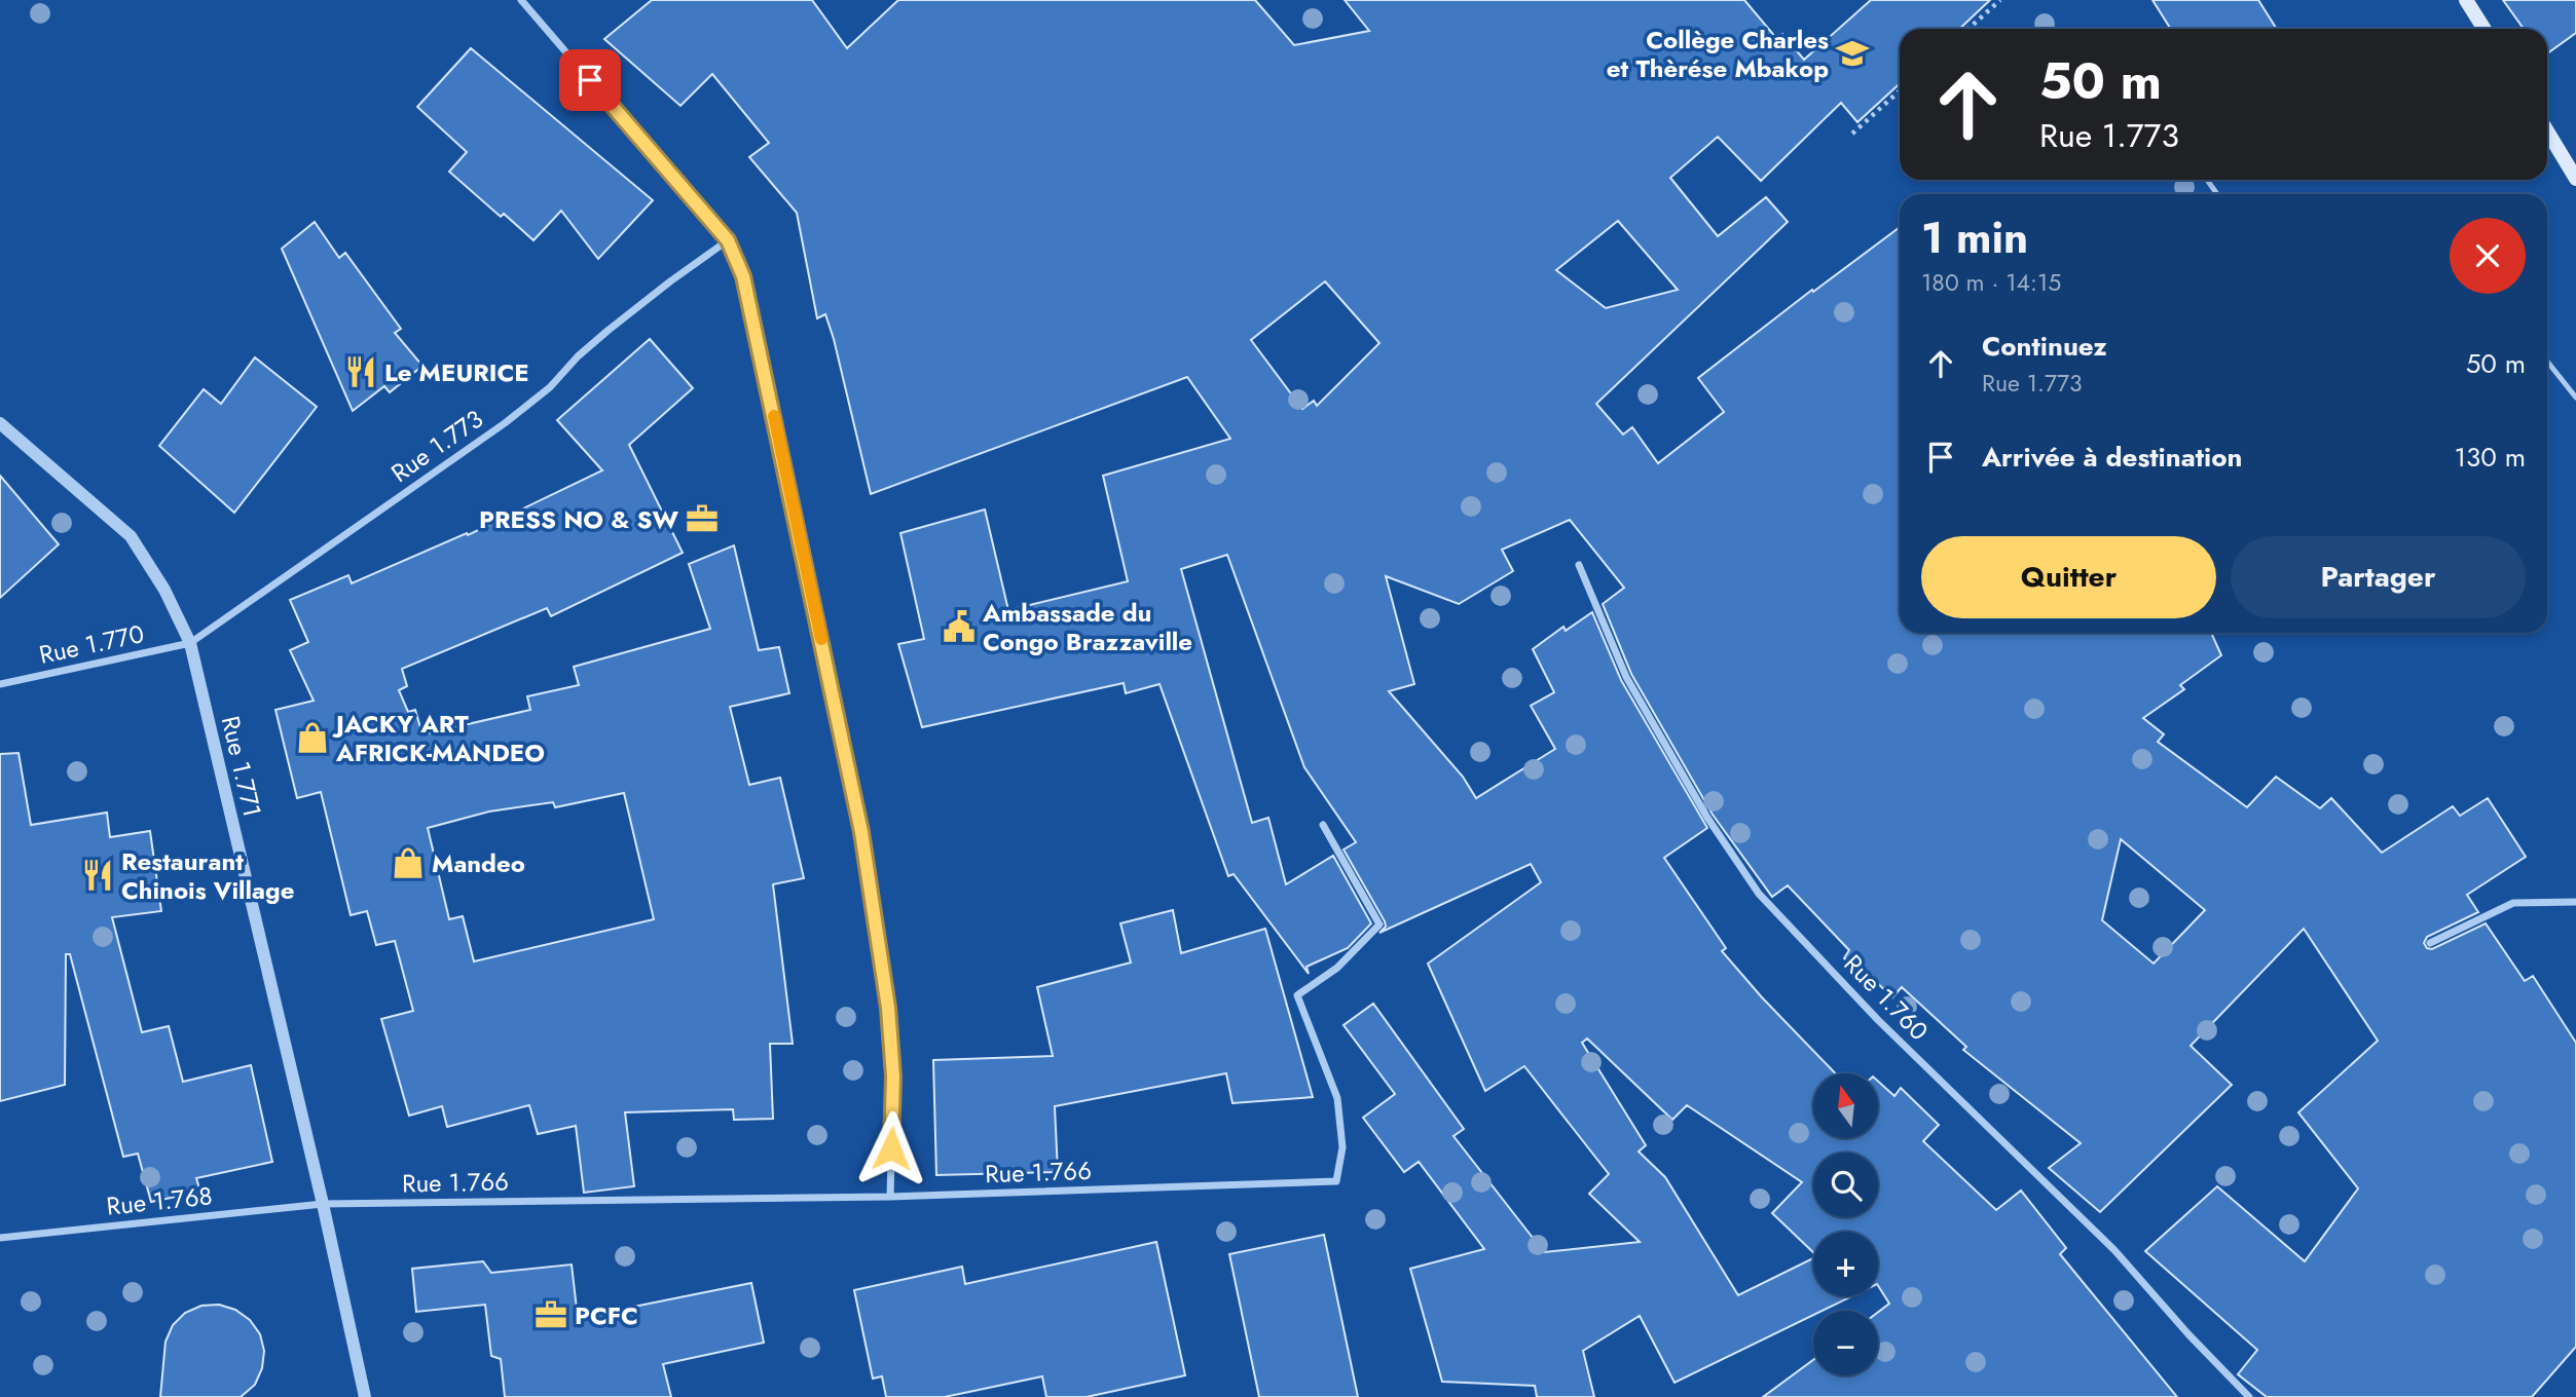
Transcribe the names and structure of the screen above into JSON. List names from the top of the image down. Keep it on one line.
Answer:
{"streets":{"street":["Rue 1.773","Rue 1.770","Rue 1.771","Rue 1.760","Rue 1.766","Rue 1.768"]},"crossings":[["Rue 1.773","Rue 1.770"],["Rue 1.773","Rue 1.771"],["Rue 1.770","Rue 1.771"],["Rue 1.771","Rue 1.766"],["Rue 1.771","Rue 1.768"],["Rue 1.766","Rue 1.768"]],"places":{"school or university":["Collège Charles et Thèrése Mbakop"],"restaurant":["Le MEURICE","Restaurant Chinois Village"],"office":["PRESS NO & SW","PCFC"],"public building":["Ambassade du Congo Brazzaville"],"shop":["JACKY ART AFRICK-MANDEO","Mandeo"]},"north":"top","page":{"turn":["50 m","Rue 1.773"],"heading":["1 min","180 m · 14:15"],"list":[{"name":"Continuez","note":"Rue 1.773","value":"50 m"},{"name":"Arrivée à destination","value":"130 m"}],"buttons":["Quitter","Partager"],"map_buttons":["+","−"]}}
